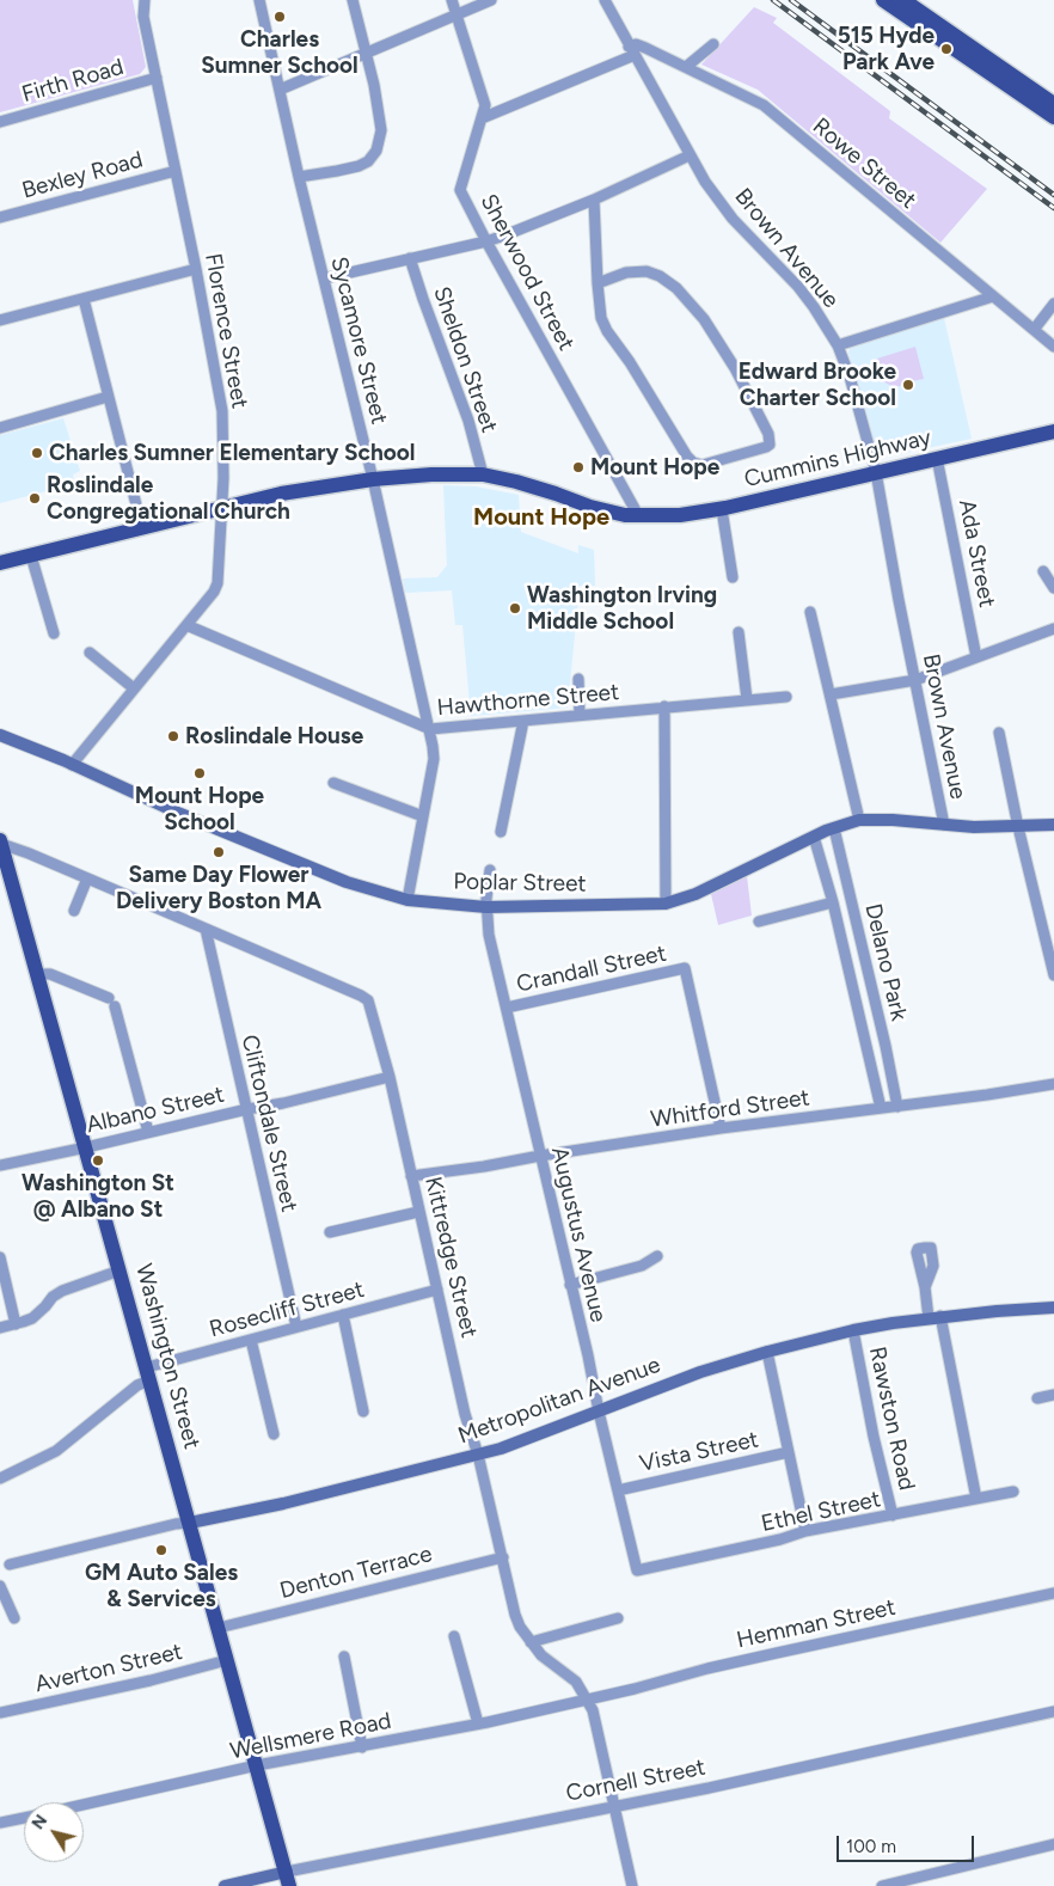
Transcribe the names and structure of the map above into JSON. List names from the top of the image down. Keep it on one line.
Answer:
{"streets":{"main road":["Cummins Highway","Washington Street"],"street":["Firth Road","Rowe Street","Bexley Road","Brown Avenue","Sherwood Street","Florence Street","Sycamore Street","Sheldon Street","Ada Street","Hawthorne Street","Poplar Street","Delano Park","Crandall Street","Whitford Street","Albano Street","Cliftondale Street","Augustus Avenue","Kittredge Street","Rosecliff Street","Metropolitan Avenue","Rawston Road","Vista Street","Ethel Street","Denton Terrace","Hemman Street","Averton Street","Wellsmere Road","Cornell Street"]},"crossings":[["Firth Road","Florence Street"],["Rowe Street","Brown Avenue"],["Bexley Road","Florence Street"],["Brown Avenue","Cummins Highway"],["Brown Avenue","Poplar Street"],["Sherwood Street","Cummins Highway"],["Florence Street","Cummins Highway"],["Florence Street","Hawthorne Street"],["Florence Street","Poplar Street"],["Sycamore Street","Cummins Highway"],["Sycamore Street","Hawthorne Street"],["Sycamore Street","Poplar Street"],["Sheldon Street","Cummins Highway"],["Cummins Highway","Ada Street"],["Poplar Street","Delano Park"],["Poplar Street","Augustus Avenue"],["Delano Park","Whitford Street"],["Crandall Street","Whitford Street"],["Crandall Street","Augustus Avenue"],["Whitford Street","Augustus Avenue"],["Whitford Street","Kittredge Street"],["Albano Street","Cliftondale Street"],["Albano Street","Kittredge Street"],["Albano Street","Washington Street"],["Cliftondale Street","Kittredge Street"],["Cliftondale Street","Rosecliff Street"],["Augustus Avenue","Metropolitan Avenue"],["Augustus Avenue","Vista Street"],["Augustus Avenue","Ethel Street"],["Kittredge Street","Rosecliff Street"],["Kittredge Street","Washington Street"],["Kittredge Street","Metropolitan Avenue"],["Kittredge Street","Denton Terrace"],["Kittredge Street","Hemman Street"],["Kittredge Street","Wellsmere Road"],["Kittredge Street","Cornell Street"],["Rosecliff Street","Washington Street"],["Washington Street","Metropolitan Avenue"],["Washington Street","Denton Terrace"],["Washington Street","Averton Street"],["Washington Street","Wellsmere Road"],["Washington Street","Cornell Street"],["Metropolitan Avenue","Rawston Road"],["Rawston Road","Ethel Street"],["Hemman Street","Wellsmere Road"]],"districts":["Mount Hope"],"places":["Charles Sumner School","515 Hyde Park Ave","Edward Brooke Charter School","Charles Sumner Elementary School","Mount Hope","Roslindale Congregational Church","Washington Irving Middle School","Roslindale House","Mount Hope School","Same Day Flower Delivery Boston MA","Washington St @ Albano St","GM Auto Sales & Services"],"scale_bar":"100 m","north":"top left"}
